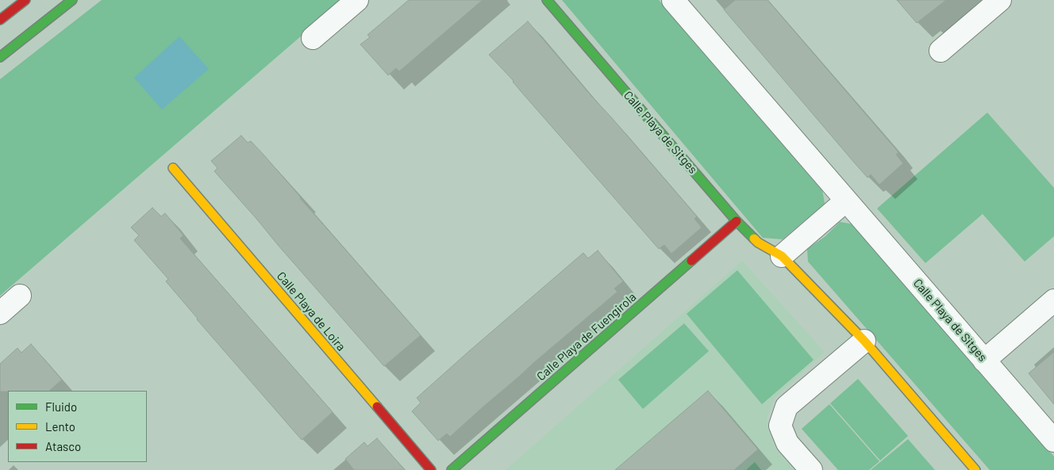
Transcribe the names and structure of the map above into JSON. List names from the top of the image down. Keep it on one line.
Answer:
{"streets":{"street":["Calle Playa de Sitges","Calle Playa de Loira","Calle Playa de Fuengirola"]},"crossings":[["Calle Playa de Sitges","Calle Playa de Fuengirola"]],"legend":["Fluido","Lento","Atasco"]}
